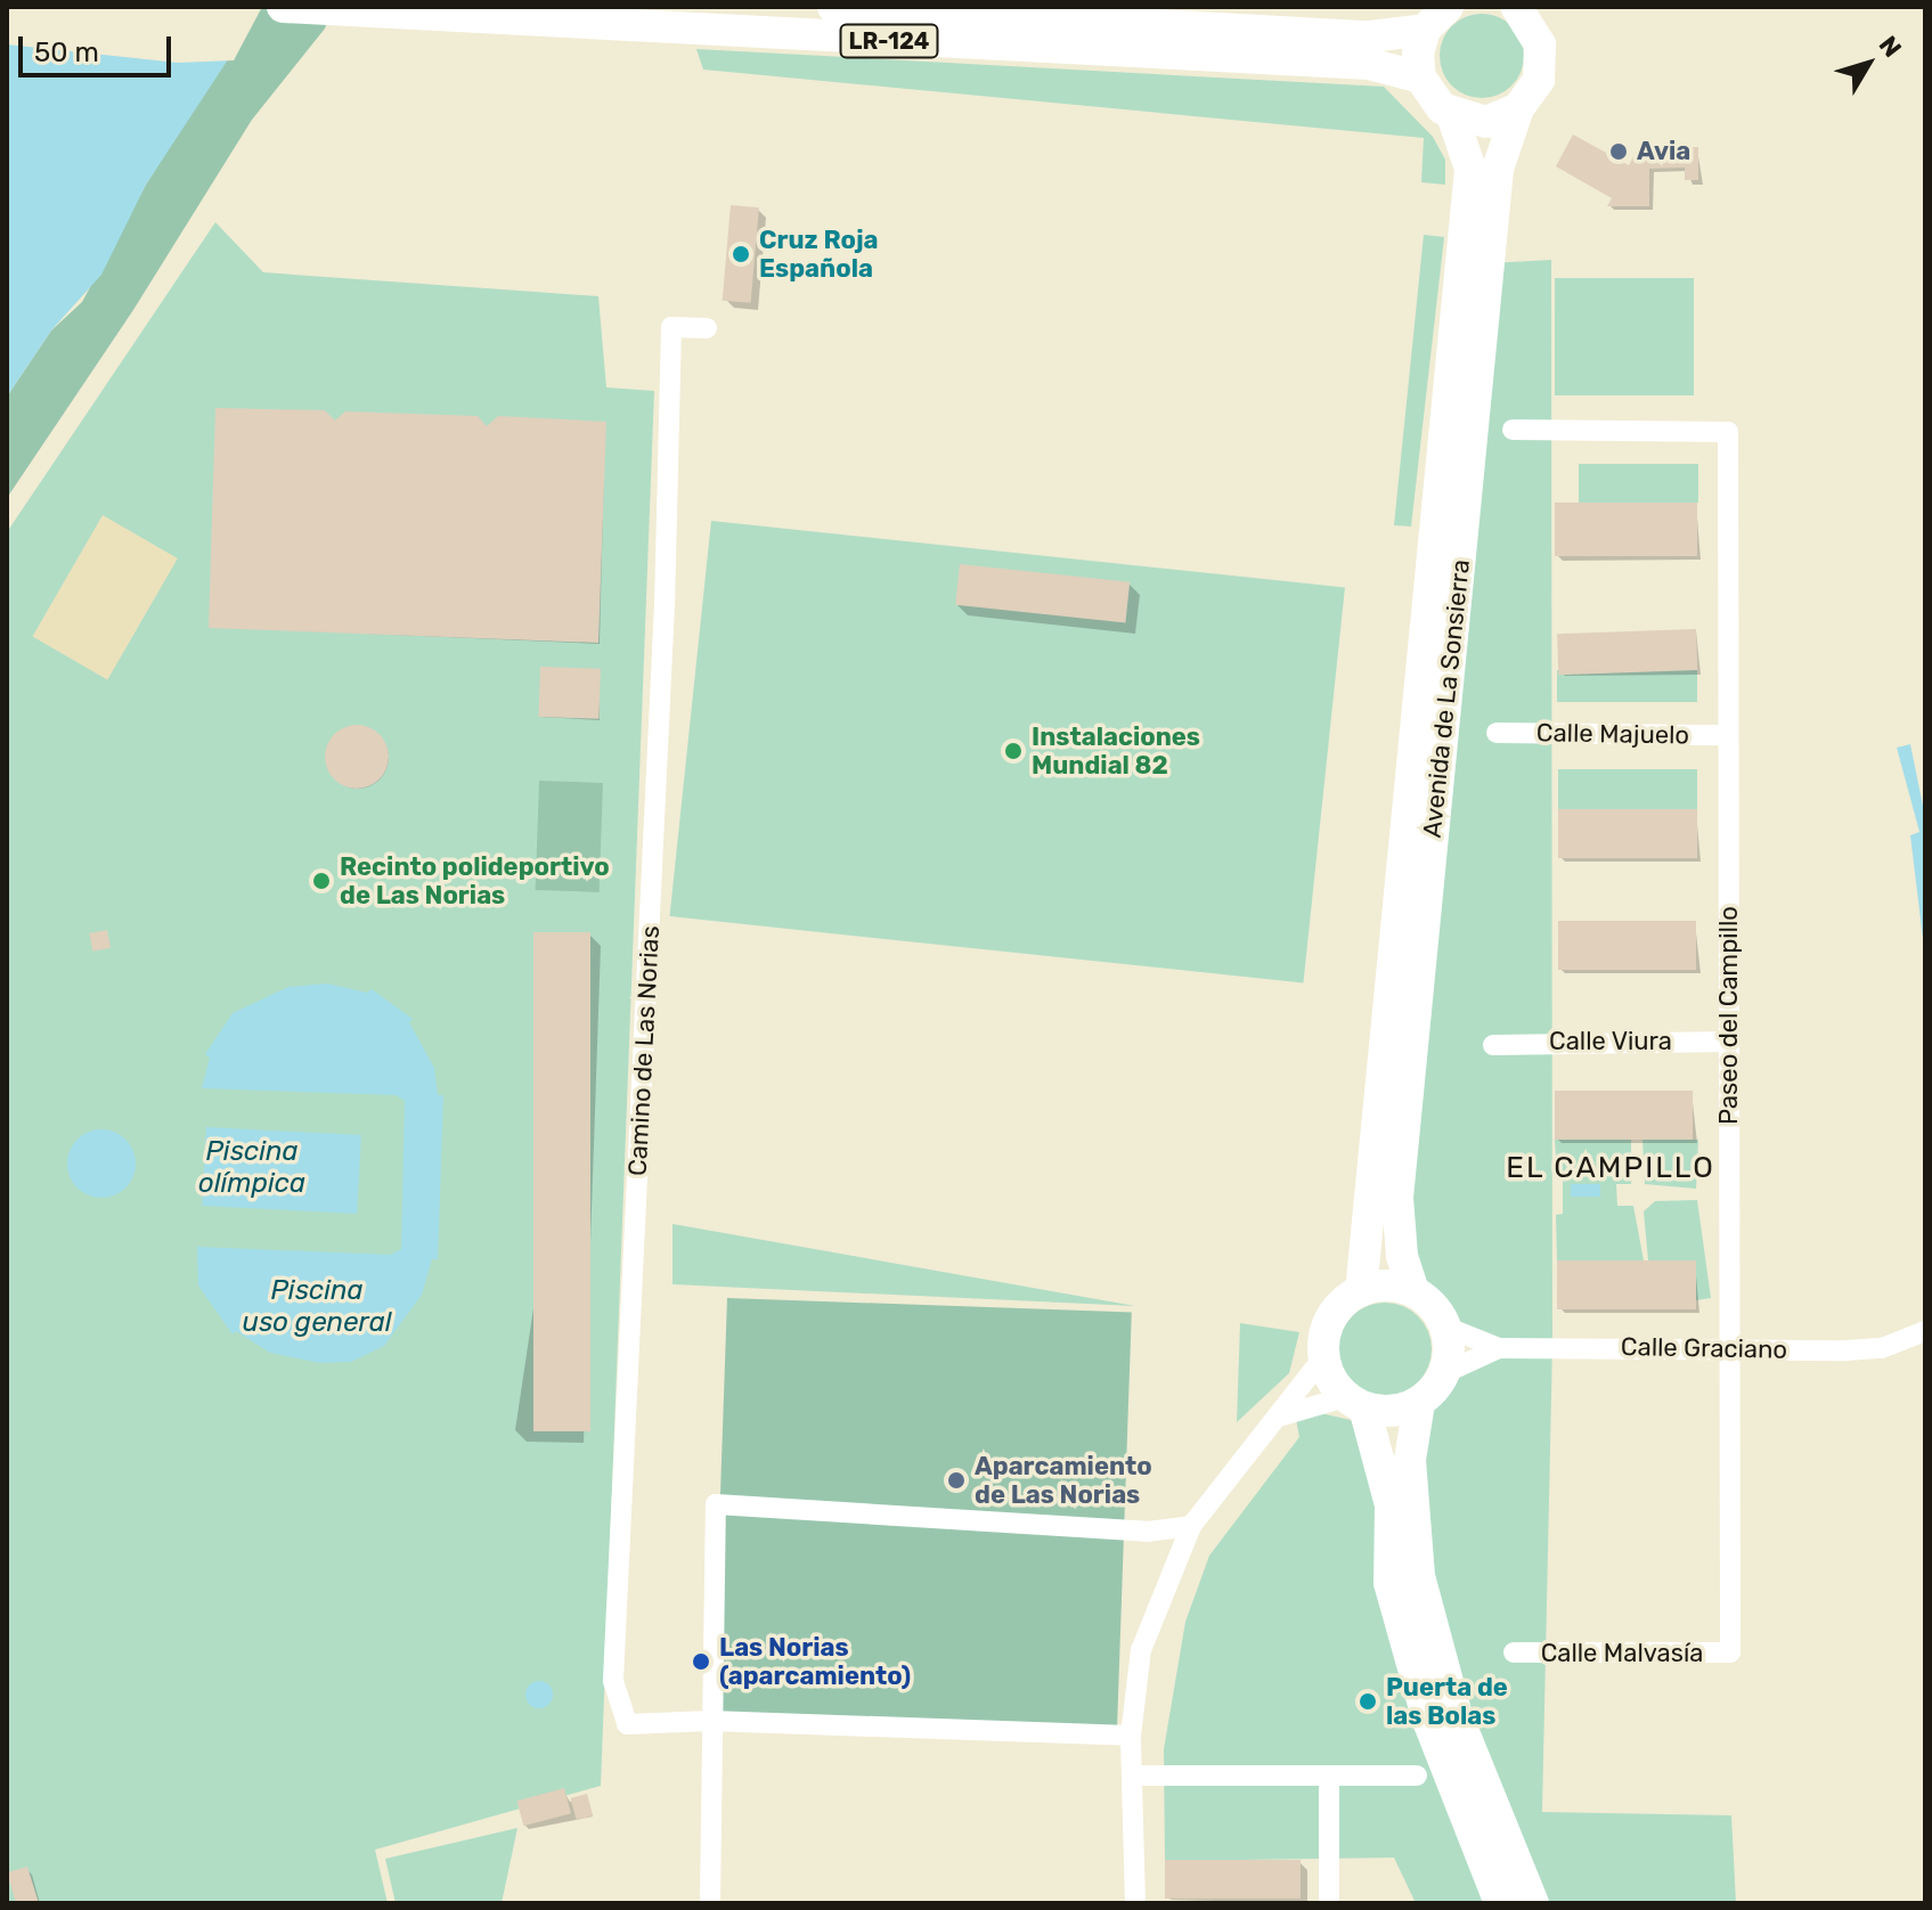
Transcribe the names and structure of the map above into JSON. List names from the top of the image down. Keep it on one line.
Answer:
{"streets":{"main road":["LR-124","Avenida de La Sonsierra"],"street":["Calle Majuelo","Paseo del Campillo","Calle Viura","Camino de Las Norias","Calle Graciano","Calle Malvasía"]},"crossings":[["Avenida de La Sonsierra","Calle Graciano"],["Calle Majuelo","Paseo del Campillo"],["Paseo del Campillo","Calle Viura"],["Paseo del Campillo","Calle Graciano"],["Paseo del Campillo","Calle Malvasía"]],"districts":["EL CAMPILLO"],"water":["Piscina olímpica","Piscina uso general"],"places":["Avia","Cruz Roja Española","Instalaciones Mundial 82","Recinto polideportivo de Las Norias","Aparcamiento de Las Norias","Las Norias (aparcamiento)","Puerta de las Bolas"],"scale_bar":"50 m","north":"top right"}
